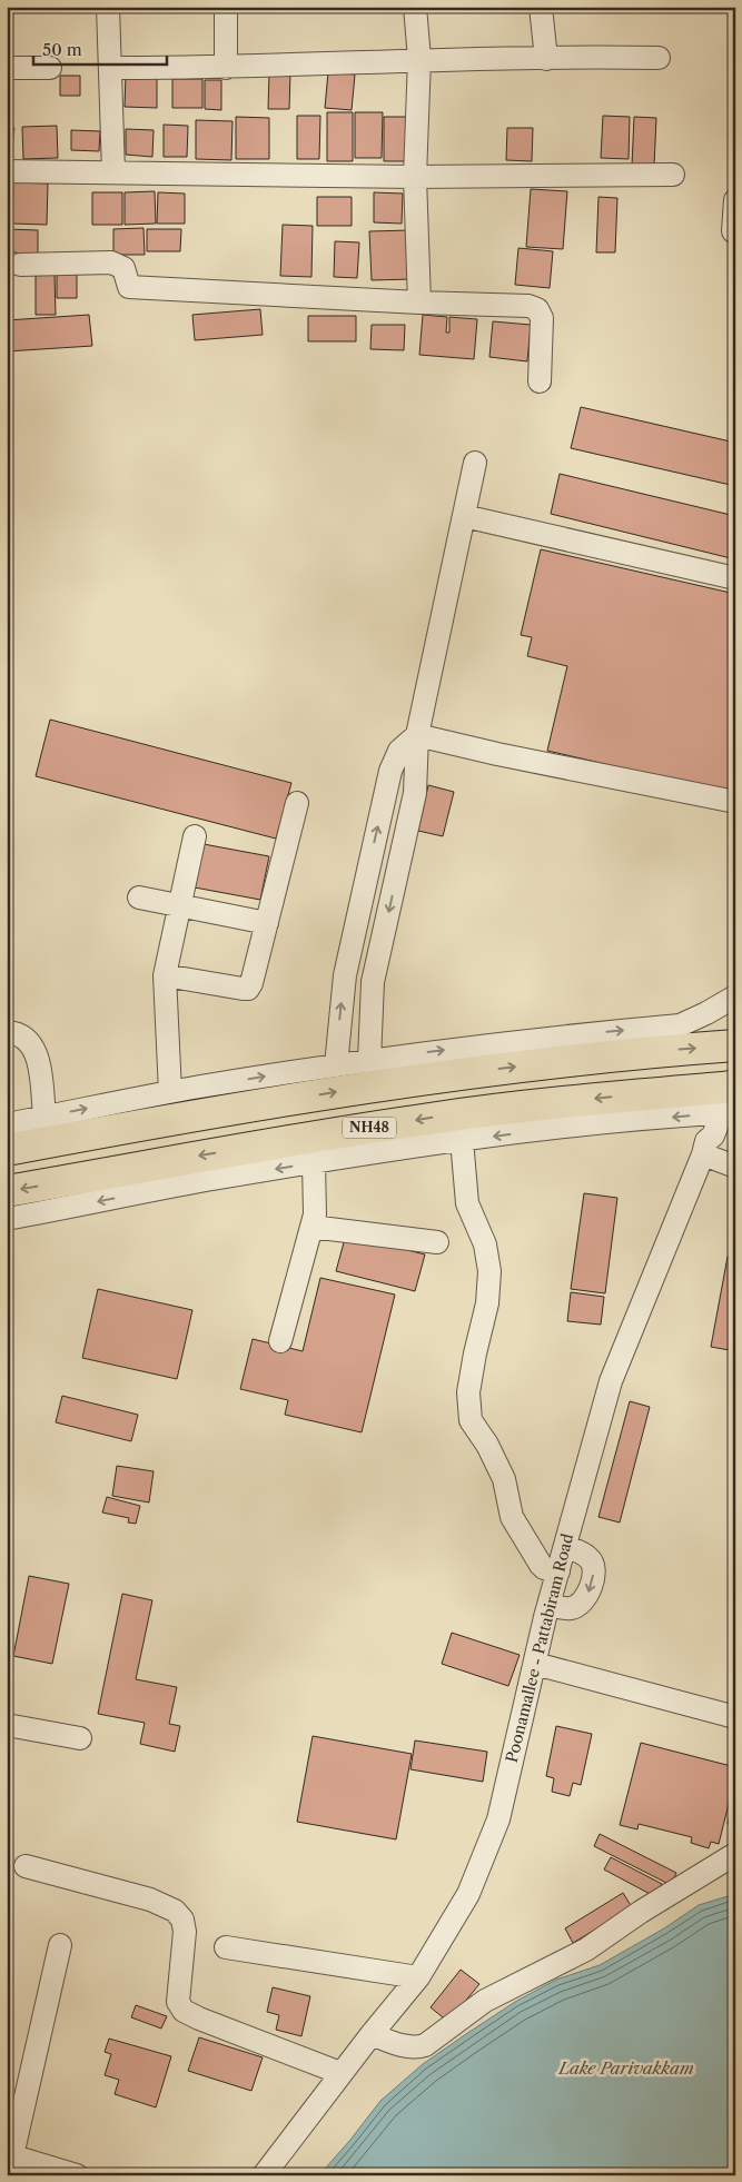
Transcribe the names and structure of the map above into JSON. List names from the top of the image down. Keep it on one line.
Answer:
{"streets":{"highway":["NH48"],"street":["Poonamallee - Pattabiram Road"]},"crossings":[["NH48","Poonamallee - Pattabiram Road"]],"water":["Lake Parivakkam"],"scale_bar":"50 m"}
